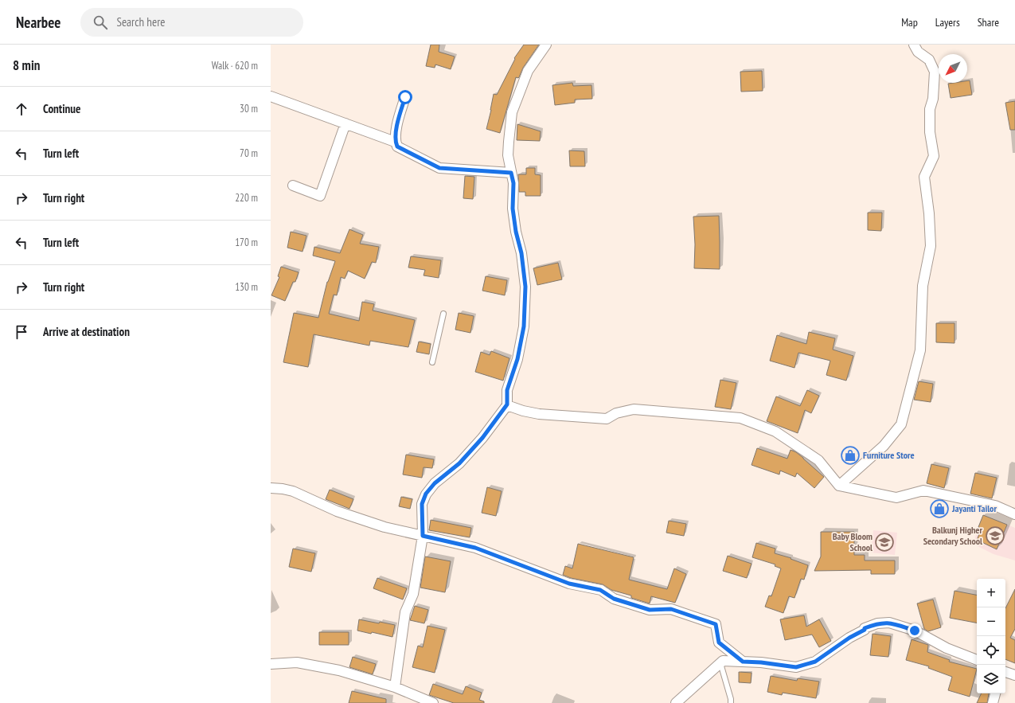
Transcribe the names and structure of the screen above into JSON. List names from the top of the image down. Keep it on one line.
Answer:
{"places":{"shop":["Furniture Store","Jayanti Tailor"],"school or university":["Balkunj Higher Secondary School","Baby Bloom School"]},"north":"bottom left","page":{"header":"Nearbee","search":"Search here","nav":["Map","Layers","Share"],"heading":["8 min","Walk · 620 m"],"list":[["Continue","30 m"],["Turn left","70 m"],["Turn right","220 m"],["Turn left","170 m"],["Turn right","130 m"],"Arrive at destination"],"map_buttons":["+","−"]}}
